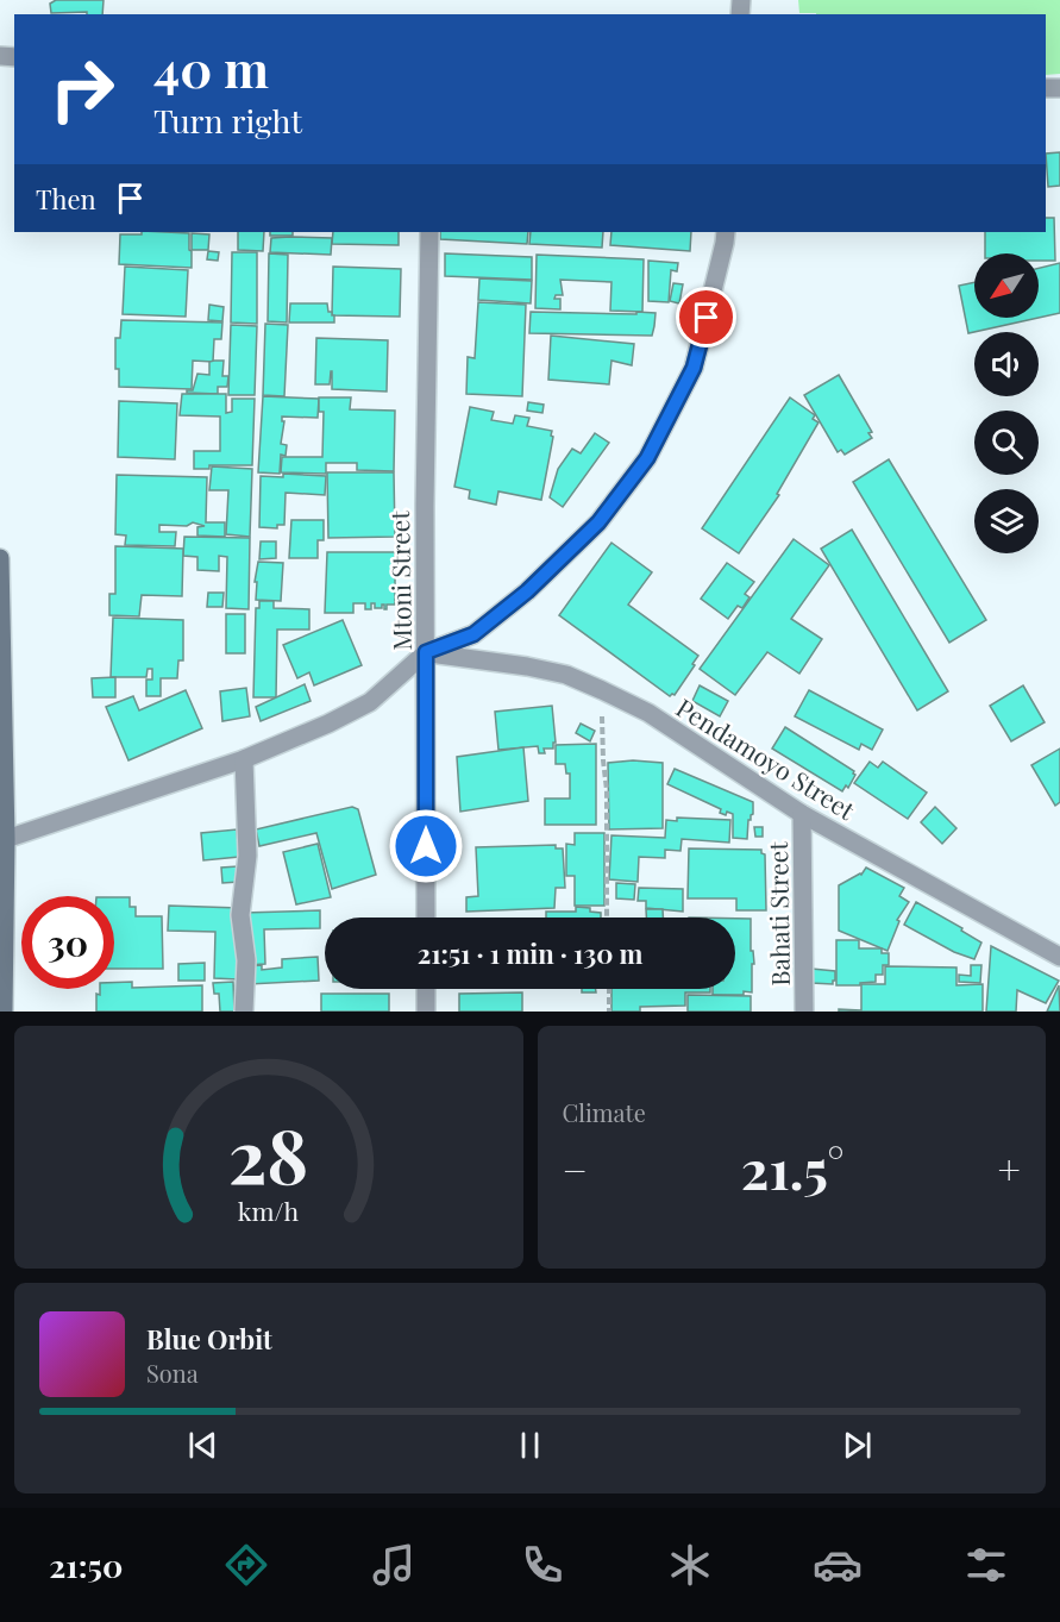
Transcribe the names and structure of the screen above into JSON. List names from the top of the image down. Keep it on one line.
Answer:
{"streets":{"street":["Mtoni Street","Pendamoyo Street","Bahati Street"]},"crossings":[["Mtoni Street","Pendamoyo Street"],["Pendamoyo Street","Bahati Street"]],"north":"bottom left","page":{"turn":["40 m","Turn right"],"then":"Then","limit":"30","trip":"21:51 · 1 min · 130 m","tile":"Climate","heat":["−","21.5°","+"],"song":["Blue Orbit","Sona"],"tabs":"21:50","gauge":["28","km/h"]}}
